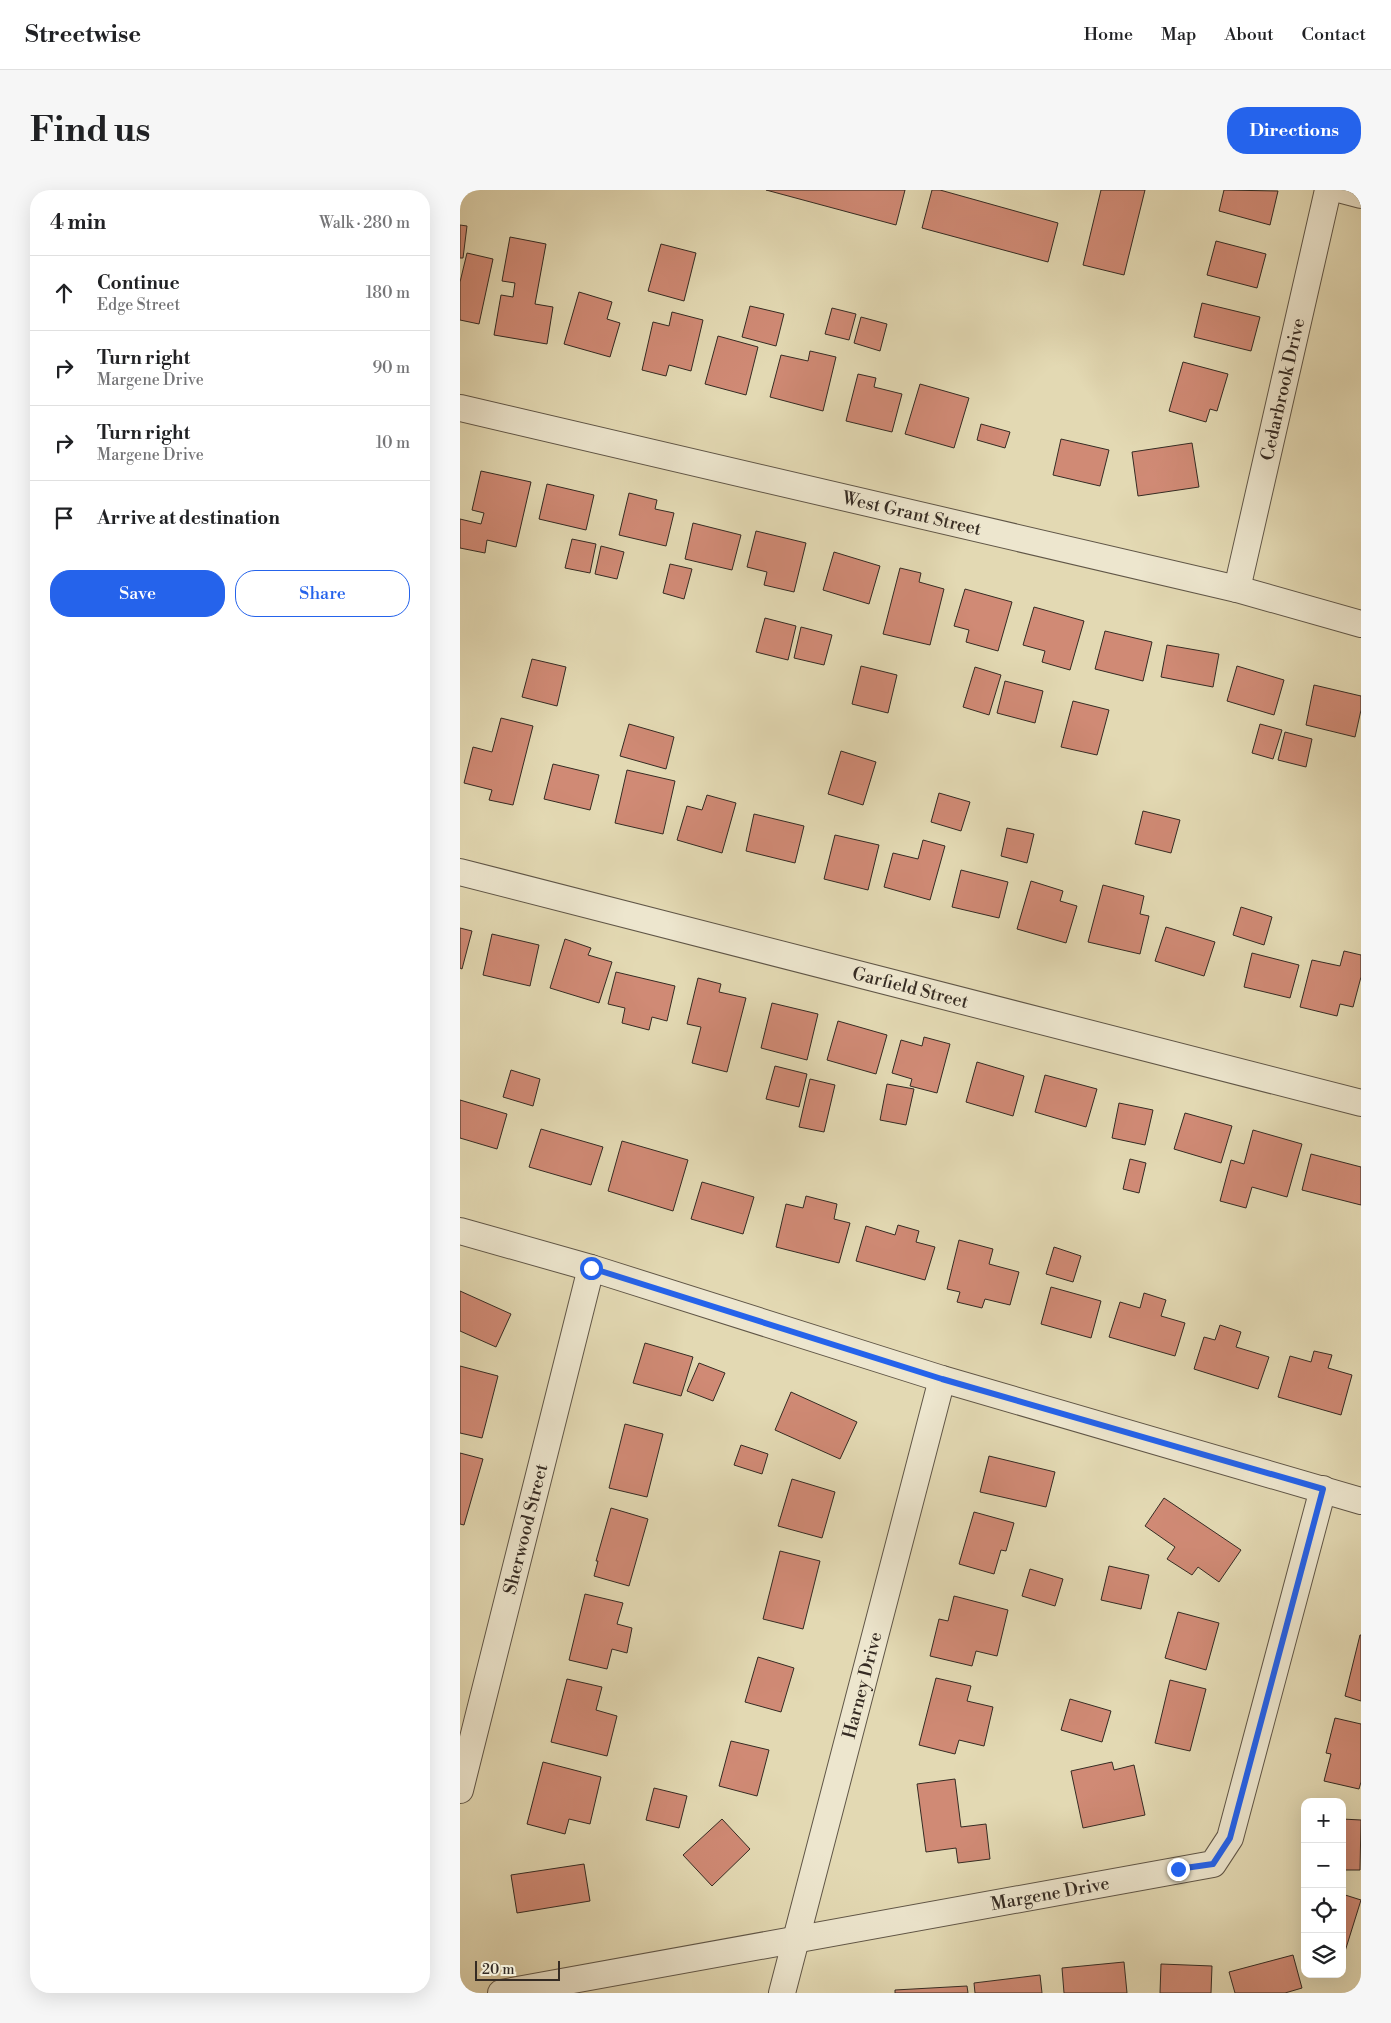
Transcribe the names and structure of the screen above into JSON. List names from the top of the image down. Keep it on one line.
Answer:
{"streets":{"street":["Cedarbrook Drive","West Grant Street","Garfield Street","Sherwood Street","Harney Drive","Margene Drive"]},"crossings":[["Cedarbrook Drive","West Grant Street"],["Harney Drive","Margene Drive"]],"scale_bar":"20 m","page":{"header":"Streetwise","nav":["Home","Map","About","Contact"],"buttons":["Directions",["Save","Share"]],"title":"Find us","heading":["4 min","Walk · 280 m"],"list":[["Continue","Edge Street","180 m"],["Turn right","Margene Drive","90 m"],["Turn right","Margene Drive","10 m"],"Arrive at destination"],"map_buttons":["+","−"],"scale":"20 m"}}
